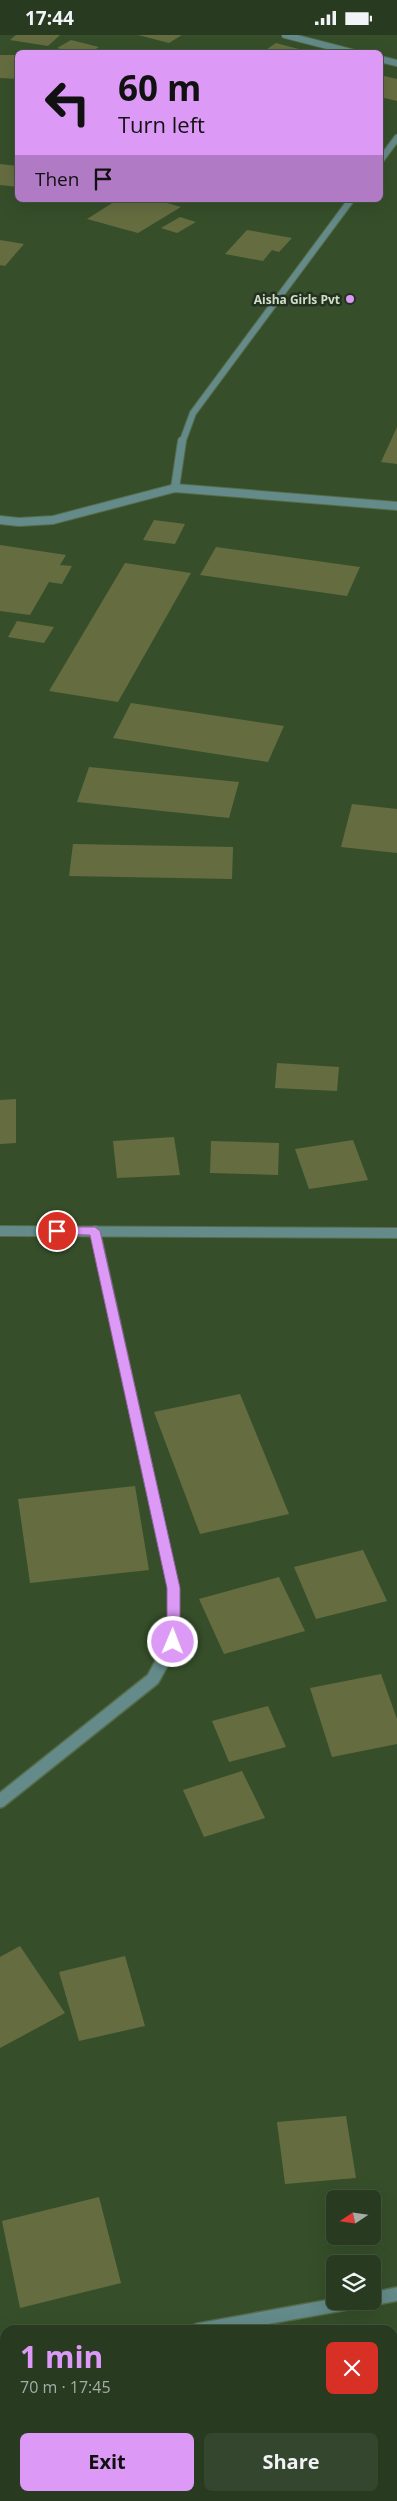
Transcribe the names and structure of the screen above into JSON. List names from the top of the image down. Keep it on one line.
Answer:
{"places":["Aisha Girls Pvt"],"north":"left","page":{"status":"17:44","turn":["60 m","Turn left"],"then":"Then","heading":["1 min","70 m · 17:45"],"buttons":["Exit","Share"]}}
